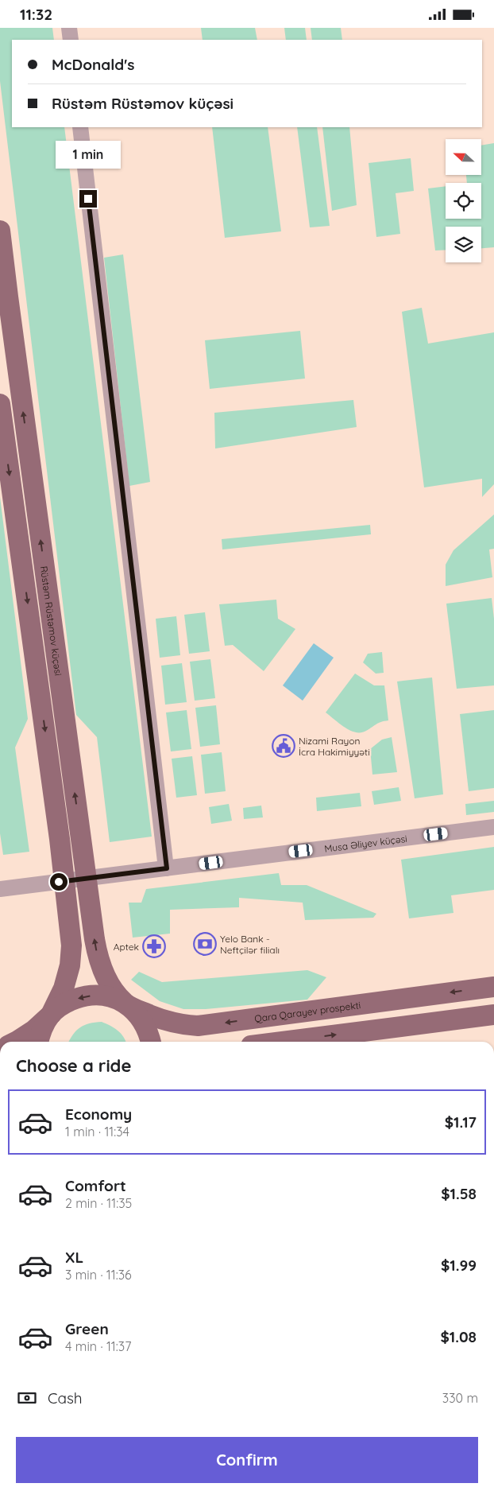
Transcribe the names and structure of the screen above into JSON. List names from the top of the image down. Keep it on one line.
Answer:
{"streets":{"main road":["Rüstəm Rüstəmov küçəsi","Qara Qarayev prospekti"],"street":["Musa Əliyev küçəsi"]},"crossings":[["Rüstəm Rüstəmov küçəsi","Qara Qarayev prospekti"]],"places":{"public building":["Nizami Rayon İcra Hakimiyyəti"],"bank":["Yelo Bank - Neftçilər filialı"],"pharmacy":["Aptek"]},"north":"left","page":{"status":"11:32","banner":["McDonald's","Rüstəm Rüstəmov küçəsi"],"bubble":"1 min","heading":"Choose a ride","list":[{"name":"Economy","note":"1 min · 11:34","value":"$1.17"},{"name":"Comfort","note":"2 min · 11:35","value":"$1.58"},{"name":"XL","note":"3 min · 11:36","value":"$1.99"},{"name":"Green","note":"4 min · 11:37","value":"$1.08"}],"pay":["Cash","330 m"],"buttons":"Confirm"}}
